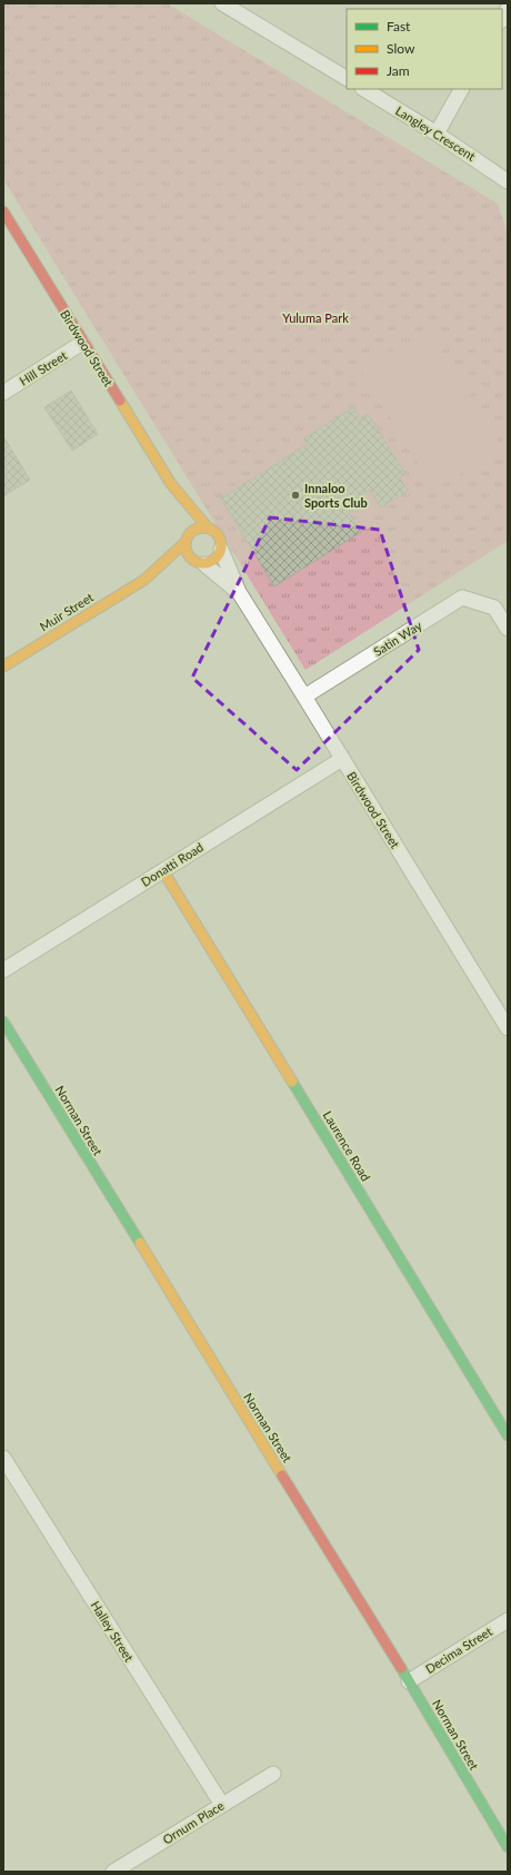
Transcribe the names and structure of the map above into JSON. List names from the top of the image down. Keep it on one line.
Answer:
{"streets":{"street":["Langley Crescent","Birdwood Street","Hill Street","Muir Street","Satin Way","Donatti Road","Norman Street","Laurence Road","Halley Street","Decima Street","Ornum Place"]},"crossings":[["Birdwood Street","Hill Street"],["Birdwood Street","Muir Street"],["Birdwood Street","Satin Way"],["Birdwood Street","Donatti Road"],["Donatti Road","Laurence Road"],["Norman Street","Decima Street"],["Halley Street","Ornum Place"]],"parks":["Yuluma Park"],"places":["Innaloo Sports Club"],"legend":["Fast","Slow","Jam"]}
